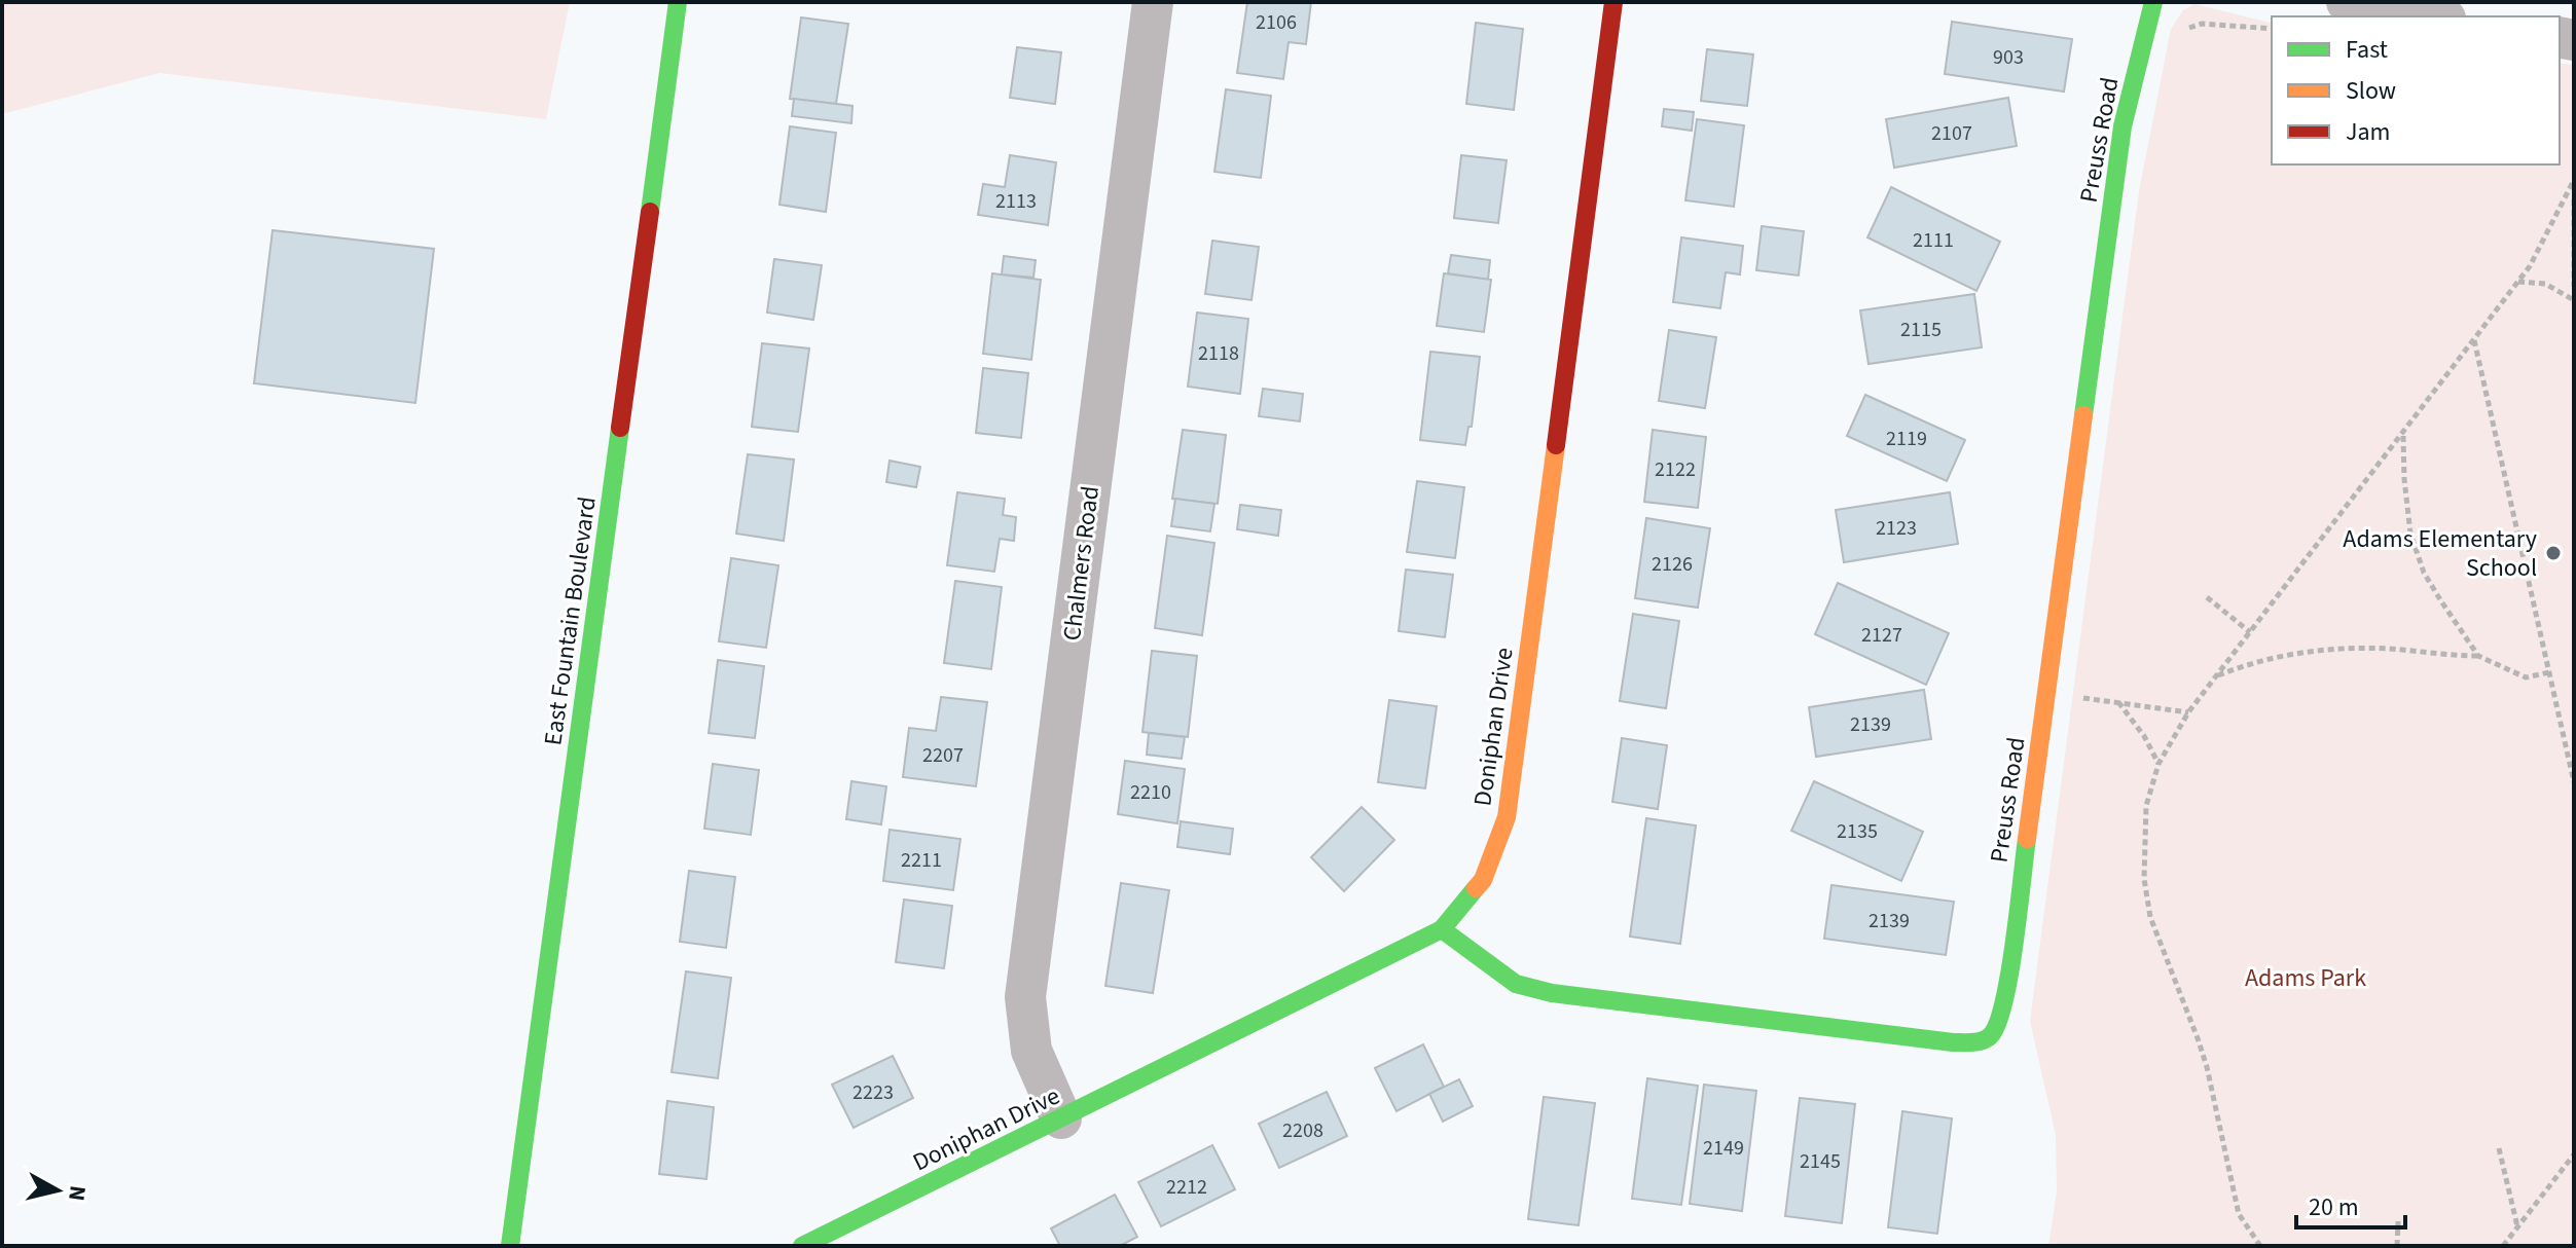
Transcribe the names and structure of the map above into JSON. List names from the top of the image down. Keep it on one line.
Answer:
{"streets":{"street":["Preuss Road","Chalmers Road","East Fountain Boulevard","Doniphan Drive"]},"crossings":[["Preuss Road","Doniphan Drive"],["Chalmers Road","Doniphan Drive"]],"parks":["Adams Park"],"places":["Adams Elementary School"],"house_numbers":["2106","903","2107","2113","2111","2115","2118","2119","2122","2123","2126","2127","2139","2207","2210","2135","2211","2139","2223","2208","2149","2145","2212"],"legend":["Fast","Slow","Jam"],"scale_bar":"20 m","north":"right"}
